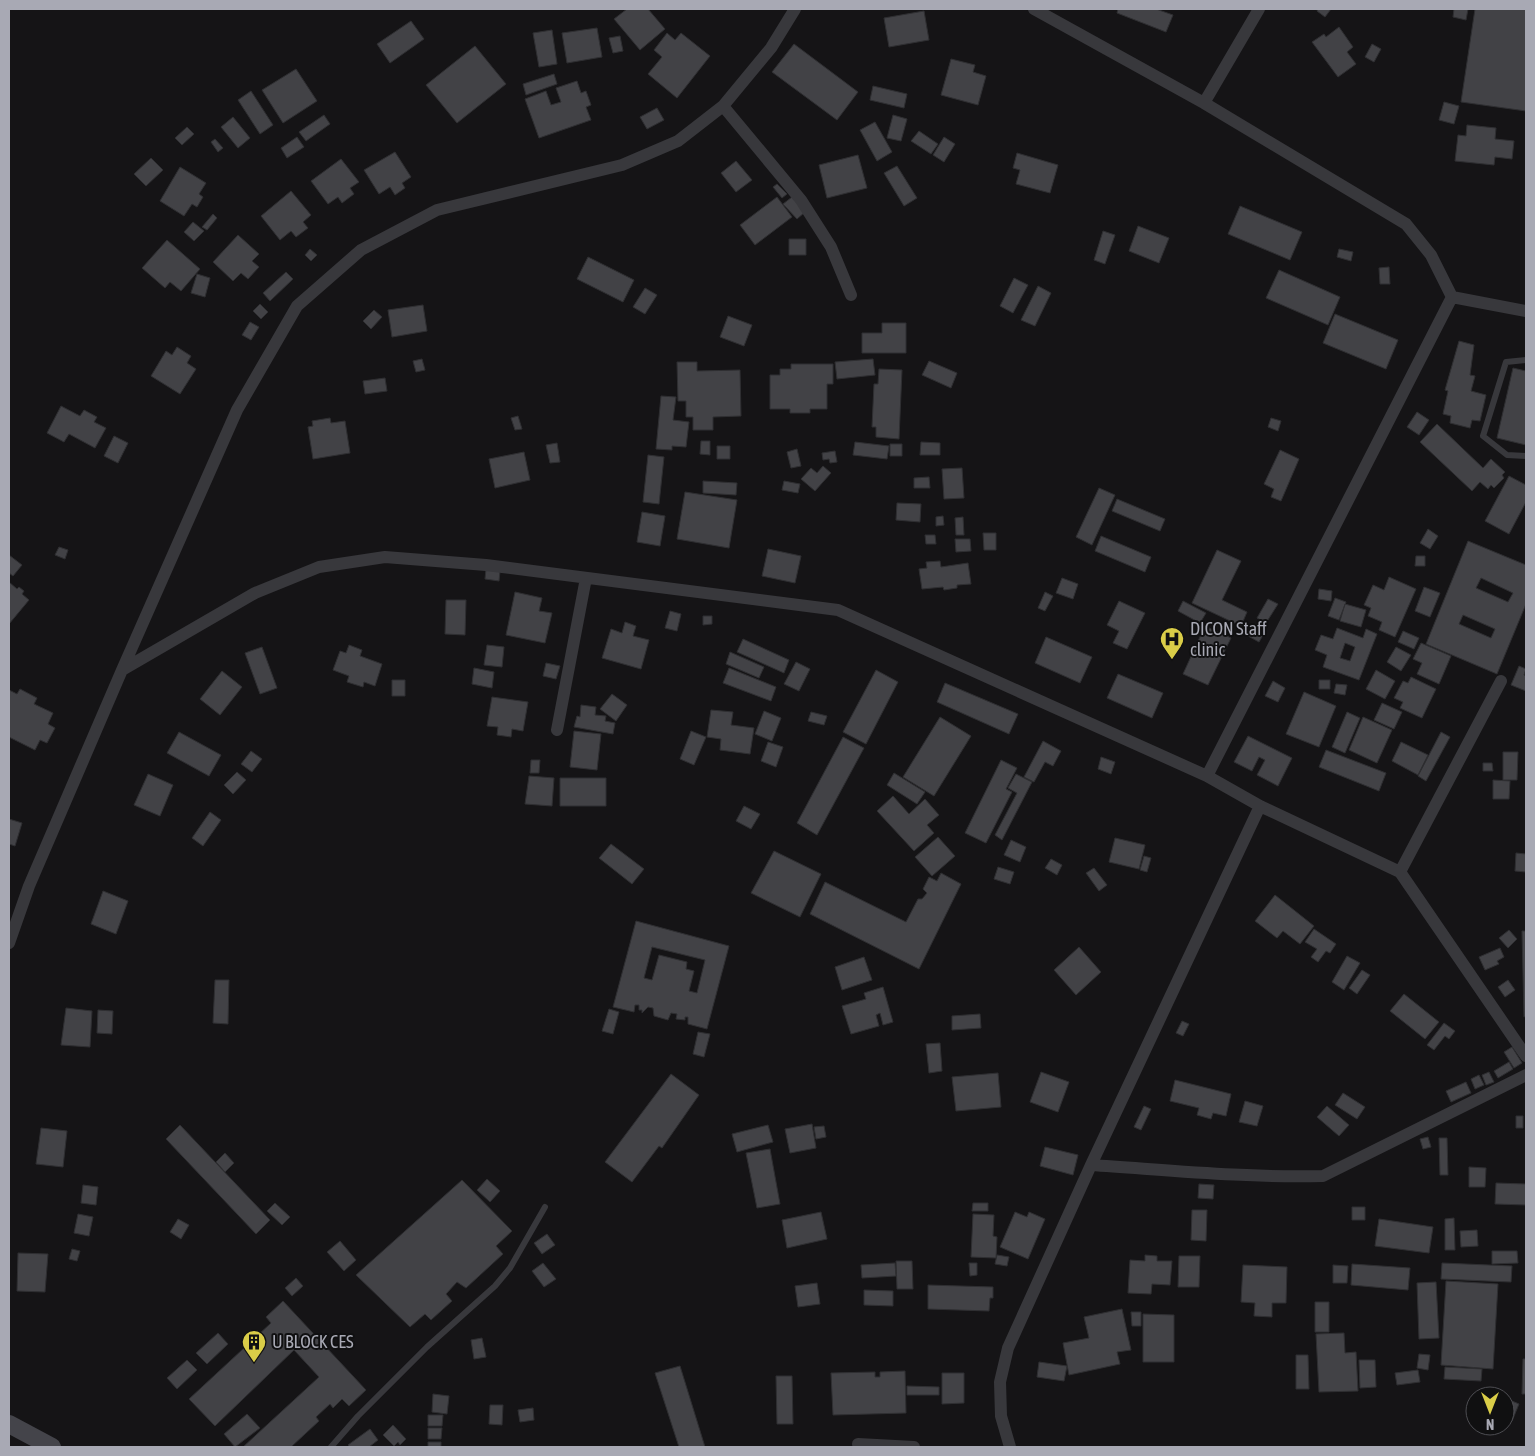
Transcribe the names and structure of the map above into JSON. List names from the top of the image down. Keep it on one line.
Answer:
{"places":{"hospital":["DICON Staff clinic"],"building":["U BLOCK CES"]},"north":"bottom"}
